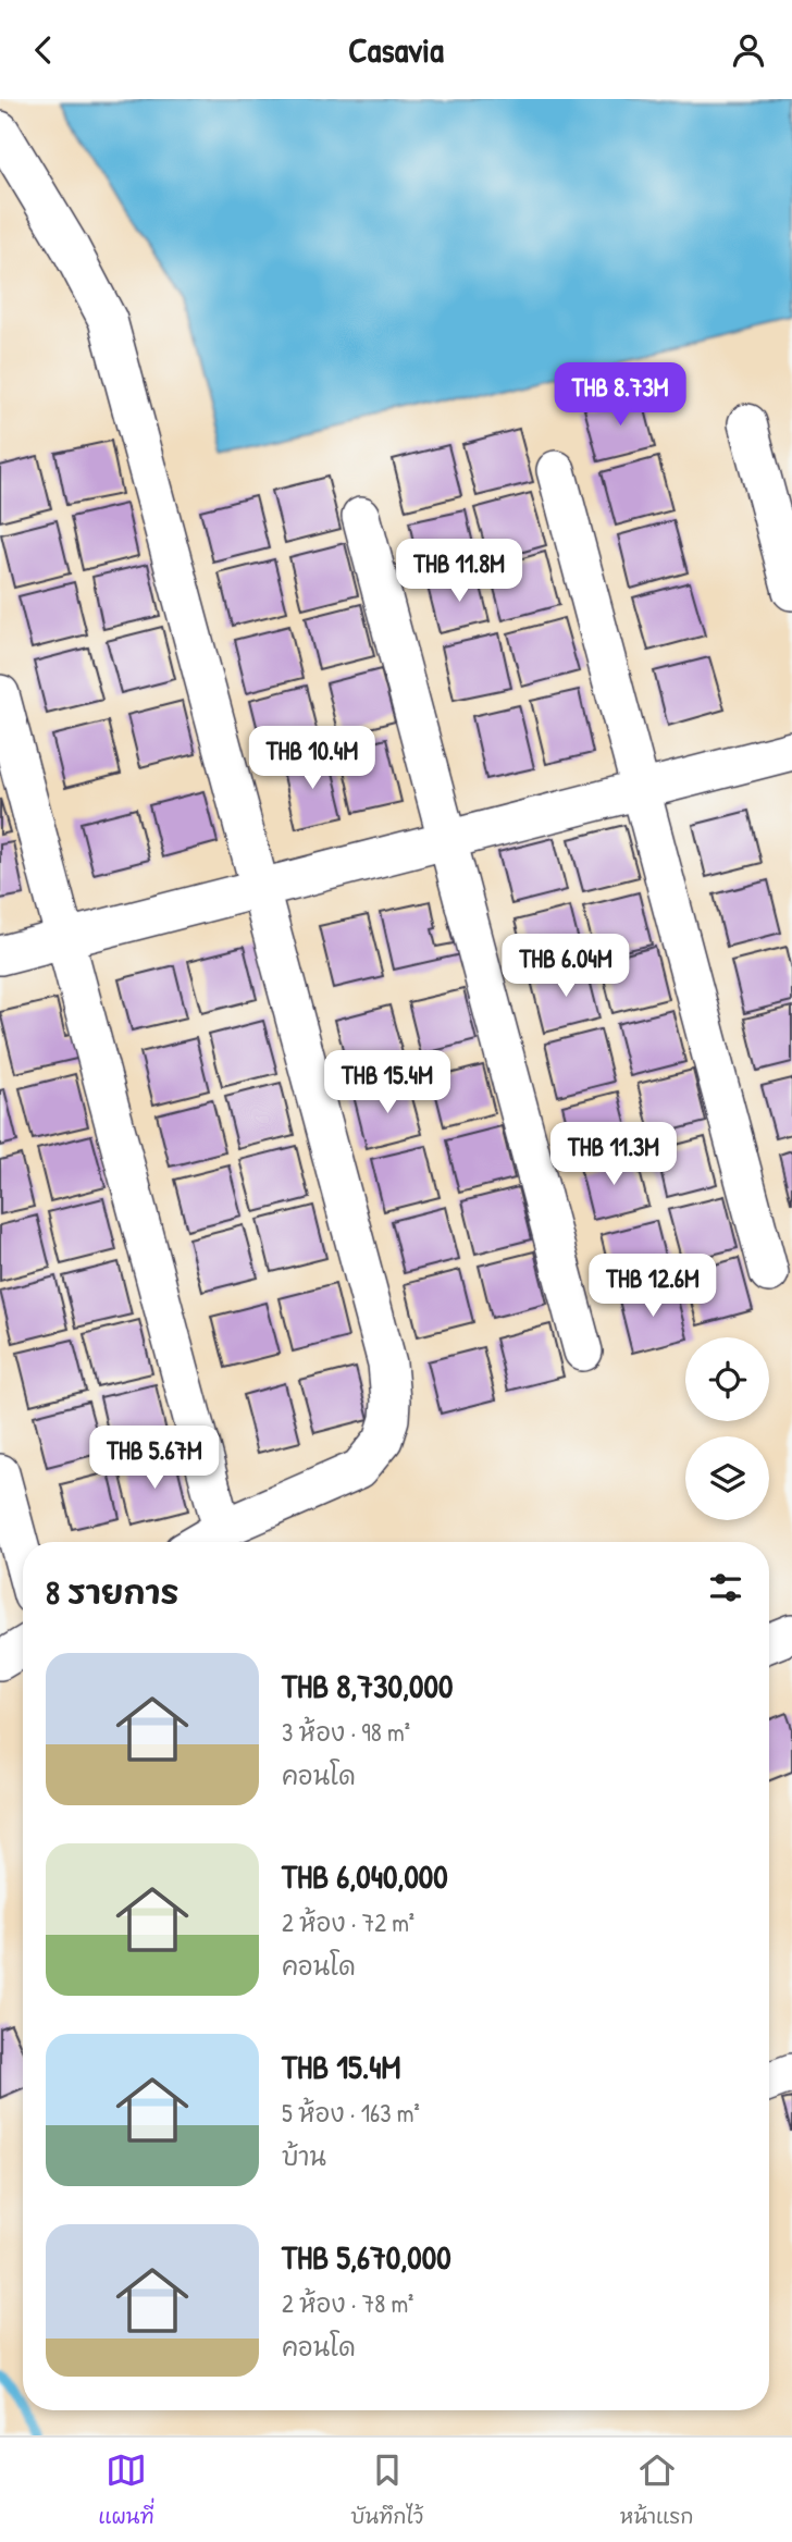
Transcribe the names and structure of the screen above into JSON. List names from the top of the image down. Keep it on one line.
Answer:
{"page":{"header":"Casavia","price":["THB 8.73M","THB 11.8M","THB 10.4M","THB 6.04M","THB 15.4M","THB 11.3M","THB 12.6M","THB 5.67M"],"heading":"8 รายการ","list":[{"name":"THB 8,730,000","note":"3 ห้อง · 98 m² · คอนโด"},{"name":"THB 6,040,000","note":"2 ห้อง · 72 m² · คอนโด"},{"name":"THB 15.4M","note":"5 ห้อง · 163 m² · บ้าน"},{"name":"THB 5,670,000","note":"2 ห้อง · 78 m² · คอนโด"}],"tabs":["แผนที่","บันทึกไว้","หน้าแรก"]}}
